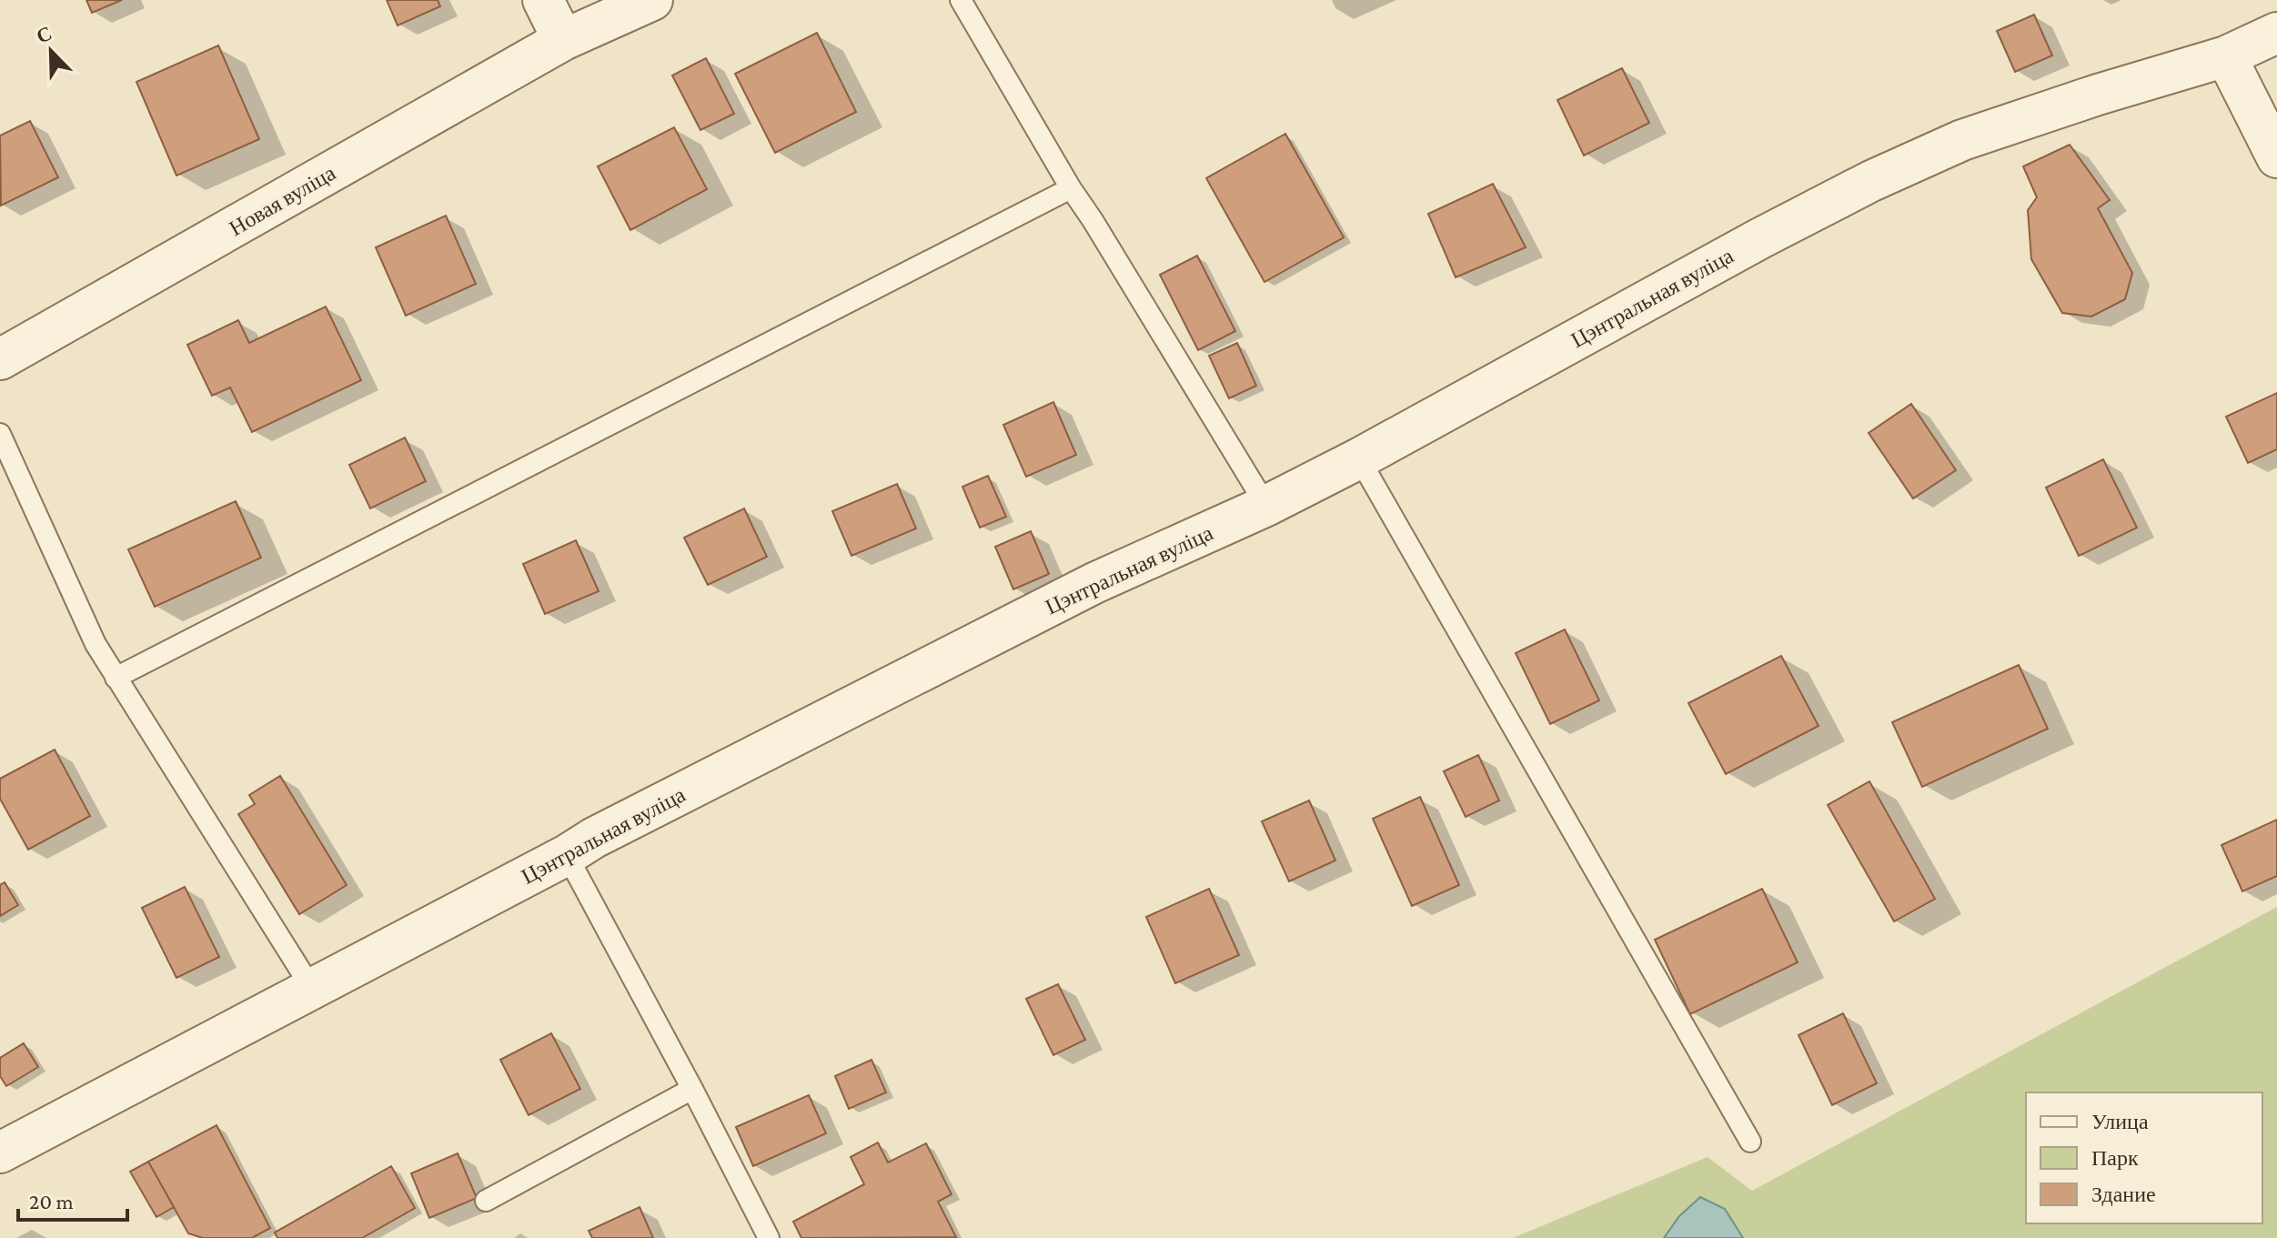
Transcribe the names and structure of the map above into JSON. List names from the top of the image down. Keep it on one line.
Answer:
{"streets":{"street":["Новая вуліца","Цэнтральная вуліца"]},"legend":["Улица","Парк","Здание"],"scale_bar":"20 m","north":"top left"}
